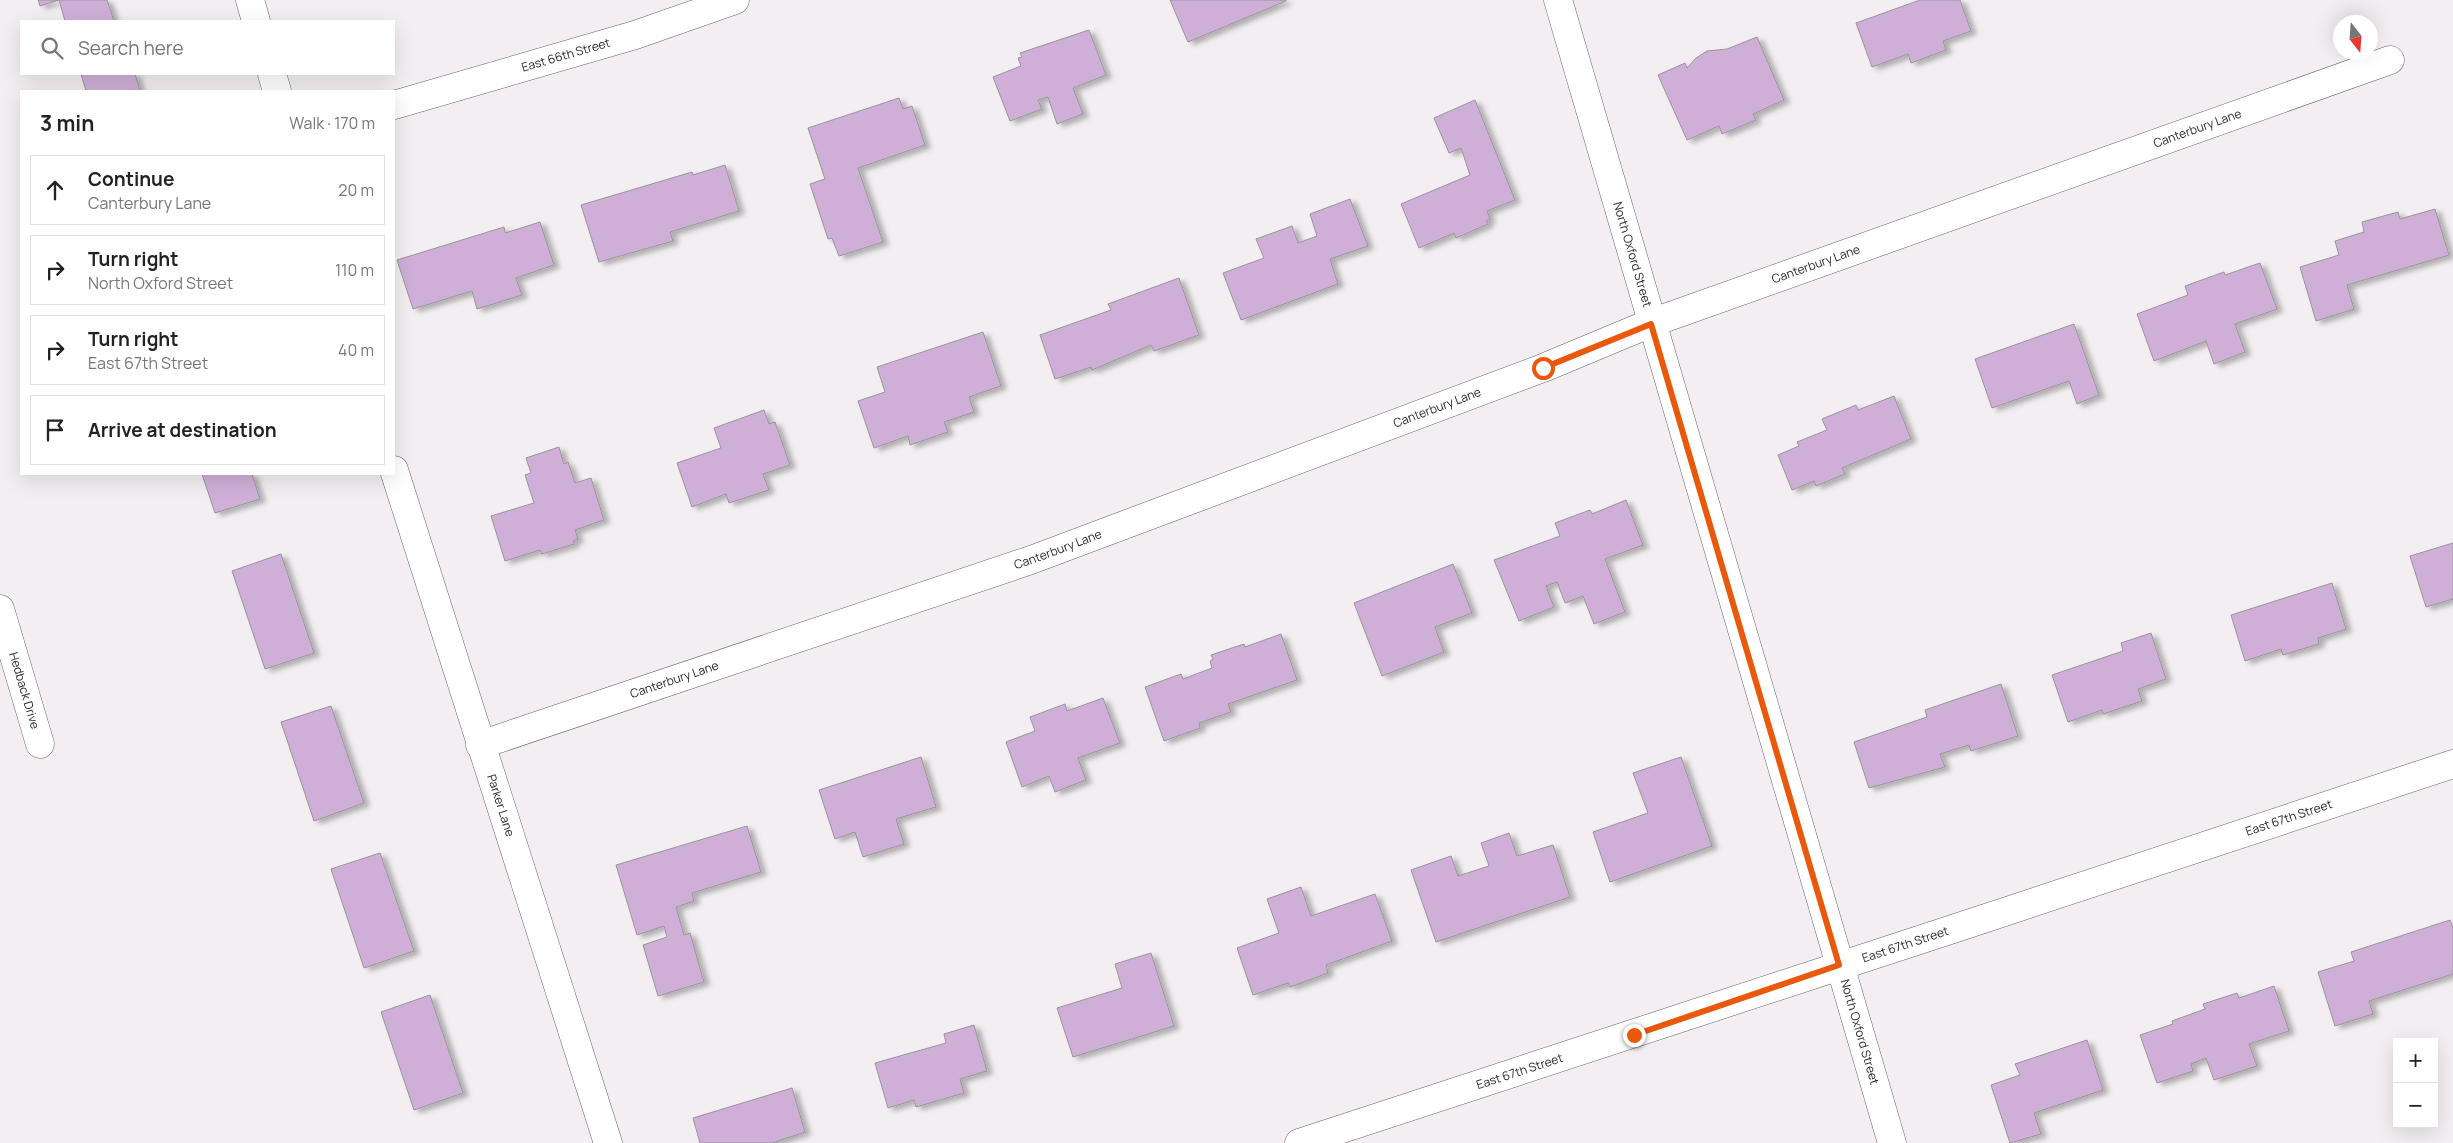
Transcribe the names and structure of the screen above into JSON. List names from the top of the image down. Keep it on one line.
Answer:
{"streets":{"street":["East 66th Street","Canterbury Lane","North Oxford Street","Hedback Drive","Parker Lane","East 67th Street"]},"crossings":[["Canterbury Lane","North Oxford Street"],["Canterbury Lane","Parker Lane"],["North Oxford Street","East 67th Street"]],"north":"bottom","page":{"search":"Search here","heading":["3 min","Walk · 170 m"],"list":[["Continue","Canterbury Lane","20 m"],["Turn right","North Oxford Street","110 m"],["Turn right","East 67th Street","40 m"],"Arrive at destination"],"map_buttons":["+","−"]}}
